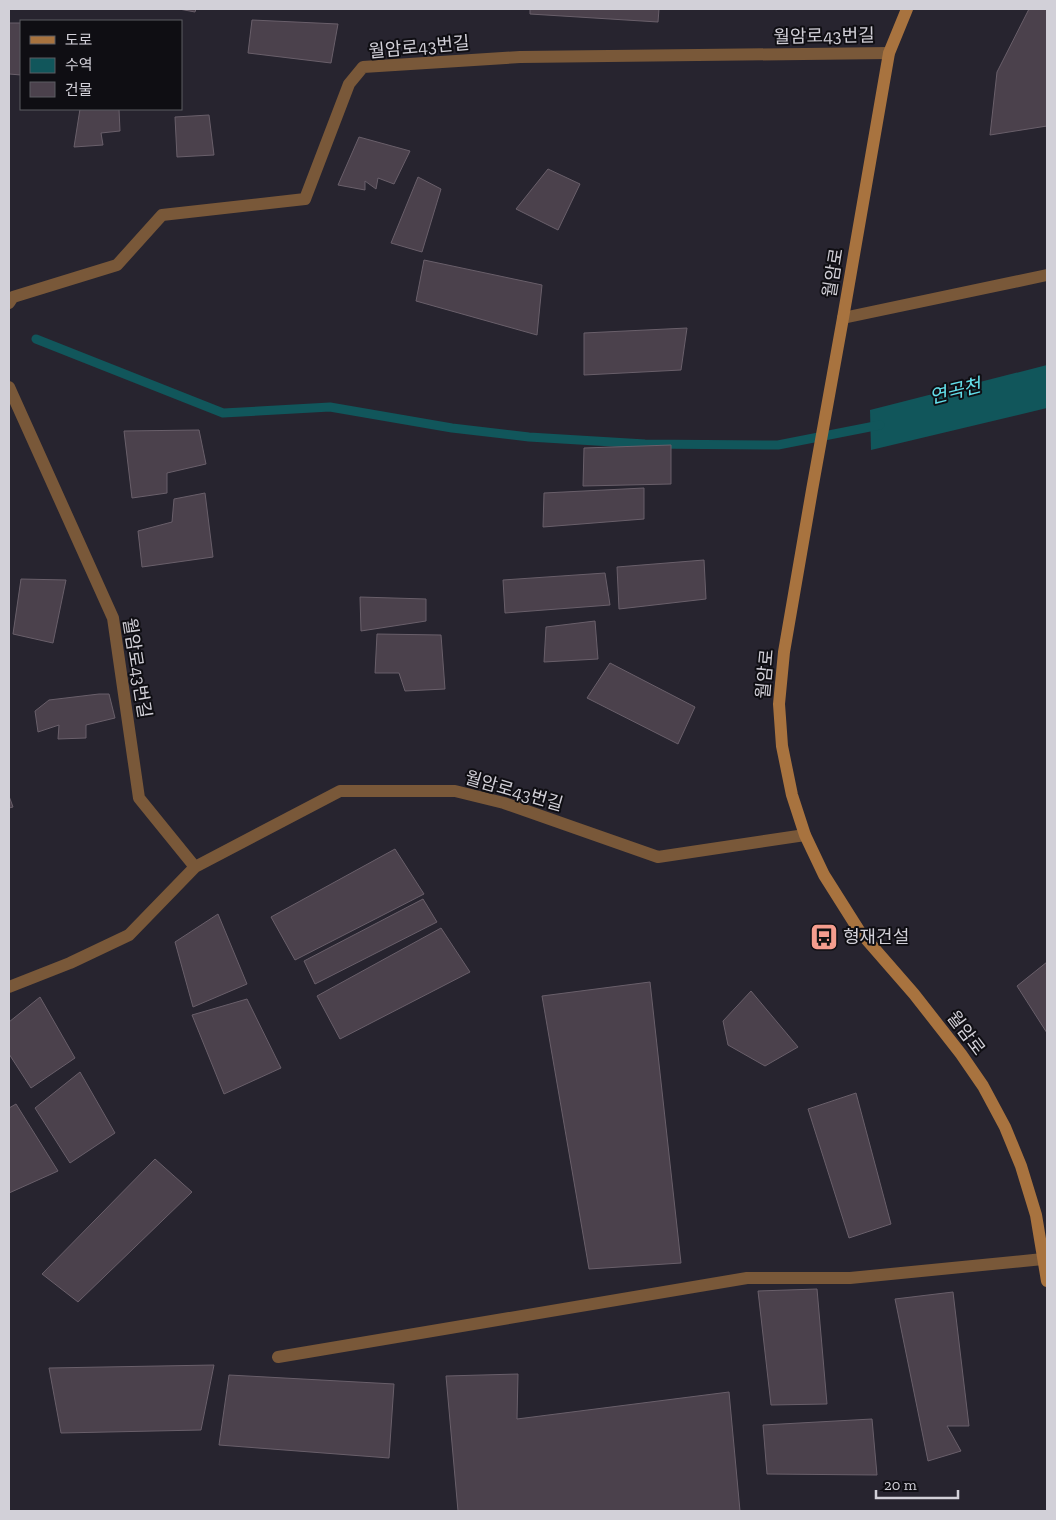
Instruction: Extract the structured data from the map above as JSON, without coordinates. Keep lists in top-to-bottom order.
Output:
{
  "streets": {
    "street": ["월암로43번길", "월암로"]
  },
  "crossings": [
    ["월암로43번길", "월암로"]
  ],
  "water": ["연곡천"],
  "places": {
    "bus stop": ["형재건설"]
  },
  "legend": ["도로", "수역", "건물"],
  "scale_bar": "20 m"
}
